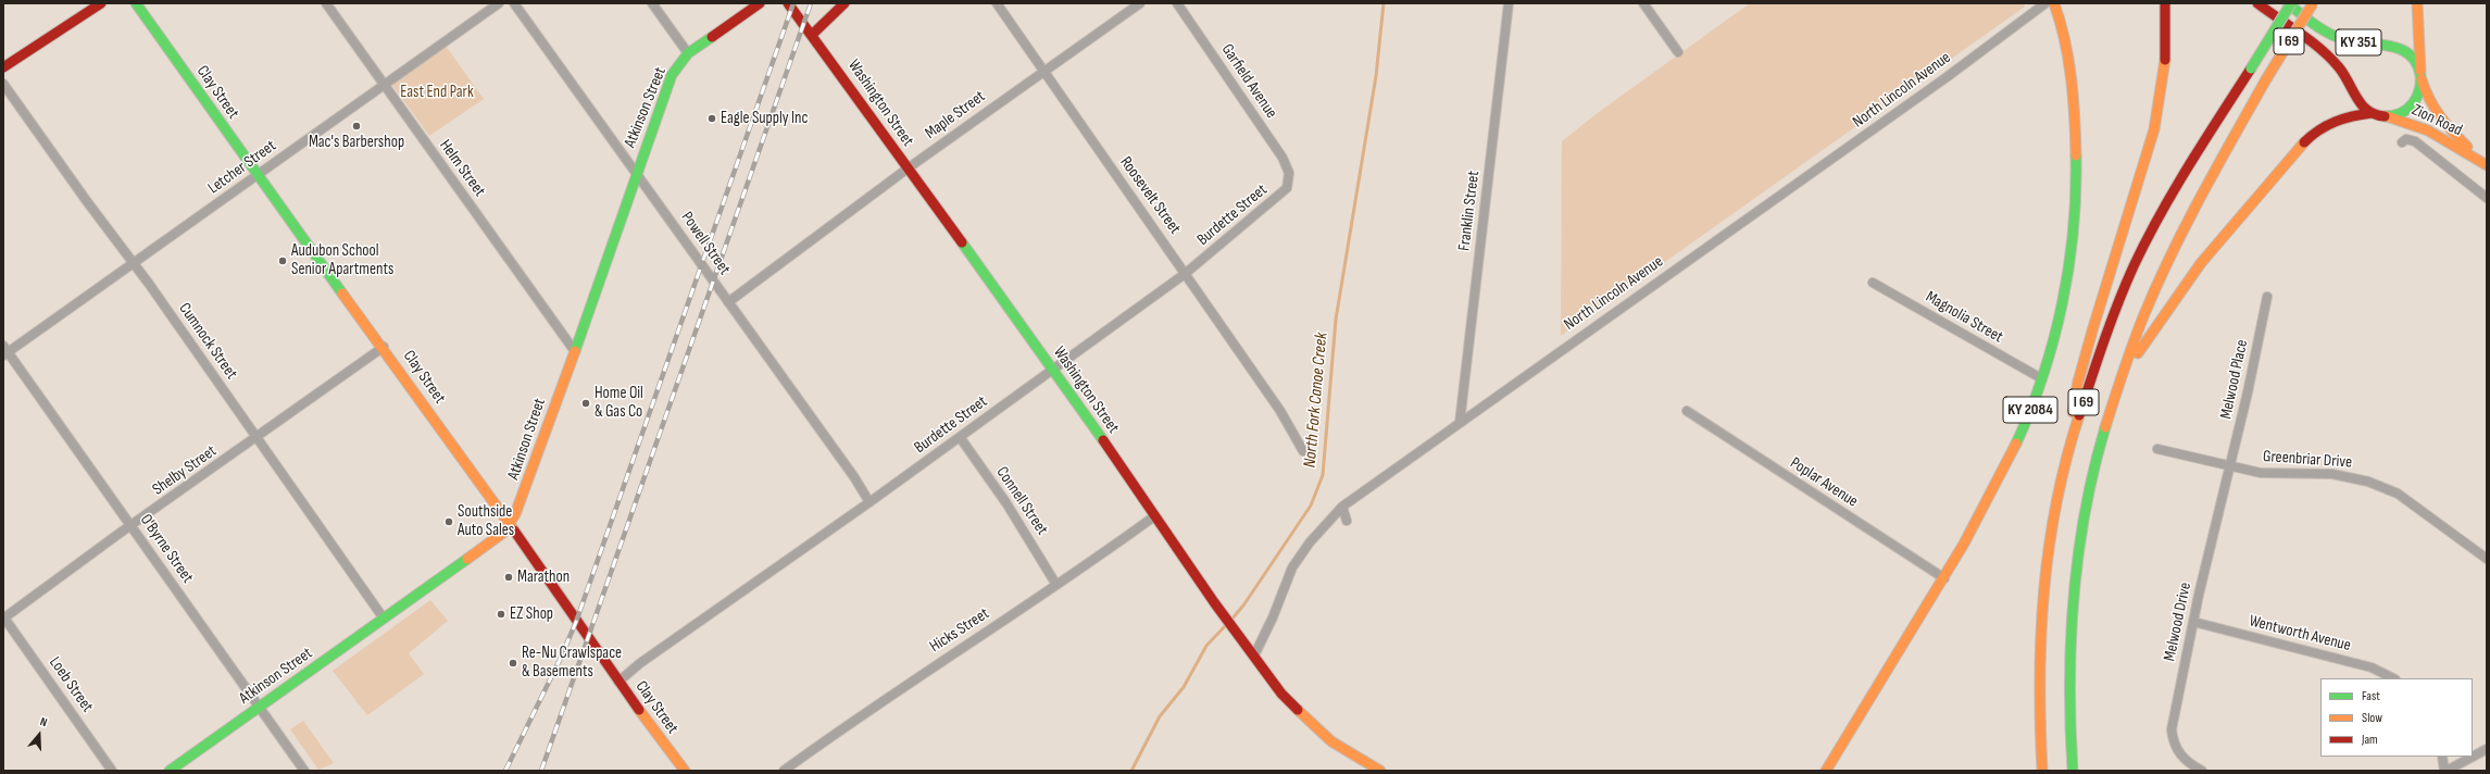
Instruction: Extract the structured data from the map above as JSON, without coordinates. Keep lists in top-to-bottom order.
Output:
{
  "streets": {
    "main road": [
      "I 69",
      "KY 351",
      "Clay Street",
      "Washington Street",
      "Atkinson Street",
      "Zion Road",
      "KY 2084"
    ],
    "street": [
      "Garfield Avenue",
      "North Lincoln Avenue",
      "Maple Street",
      "Letcher Street",
      "Helm Street",
      "Roosevelt Street",
      "Franklin Street",
      "Burdette Street",
      "Powell Street",
      "Magnolia Street",
      "Cumnock Street",
      "Melwood Place",
      "Greenbriar Drive",
      "Shelby Street",
      "Poplar Avenue",
      "Connell Street",
      "O'Byrne Street",
      "Melwood Drive",
      "Hicks Street",
      "Wentworth Avenue",
      "Loeb Street"
    ]
  },
  "crossings": [
    ["KY 351", "Zion Road"],
    ["Garfield Avenue", "Burdette Street"],
    ["North Lincoln Avenue", "Washington Street"],
    ["North Lincoln Avenue", "Franklin Street"],
    ["Clay Street", "Atkinson Street"],
    ["Clay Street", "Letcher Street"],
    ["Clay Street", "Burdette Street"],
    ["Clay Street", "Shelby Street"],
    ["Washington Street", "Maple Street"],
    ["Washington Street", "Burdette Street"],
    ["Washington Street", "Hicks Street"],
    ["Atkinson Street", "Helm Street"],
    ["Atkinson Street", "Powell Street"],
    ["Atkinson Street", "Cumnock Street"],
    ["Atkinson Street", "O'Byrne Street"],
    ["Maple Street", "Roosevelt Street"],
    ["Maple Street", "Powell Street"],
    ["Letcher Street", "Helm Street"],
    ["Letcher Street", "Cumnock Street"],
    ["Letcher Street", "O'Byrne Street"],
    ["Roosevelt Street", "Burdette Street"],
    ["Burdette Street", "Powell Street"],
    ["Burdette Street", "Connell Street"],
    ["Magnolia Street", "KY 2084"],
    ["Cumnock Street", "Shelby Street"],
    ["Melwood Place", "Greenbriar Drive"],
    ["Melwood Place", "Melwood Drive"],
    ["KY 2084", "Poplar Avenue"],
    ["Greenbriar Drive", "Melwood Drive"],
    ["Shelby Street", "O'Byrne Street"],
    ["Shelby Street", "Loeb Street"],
    ["Connell Street", "Hicks Street"],
    ["Melwood Drive", "Wentworth Avenue"]
  ],
  "water": ["North Fork Canoe Creek"],
  "parks": ["East End Park"],
  "places": [
    "Eagle Supply Inc",
    "Mac's Barbershop",
    "Audubon School Senior Apartments",
    "Home Oil & Gas Co",
    "Southside Auto Sales",
    "Marathon",
    "EZ Shop",
    "Re-Nu Crawlspace & Basements"
  ],
  "legend": ["Fast", "Slow", "Jam"],
  "north": "top"
}
